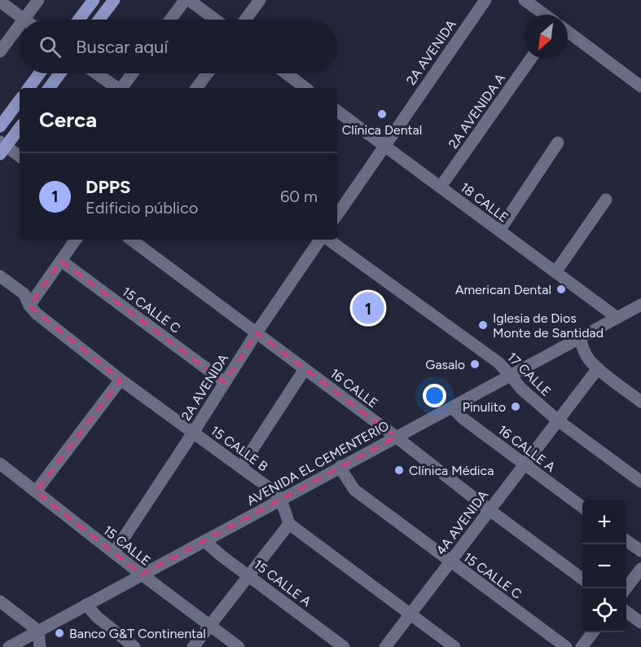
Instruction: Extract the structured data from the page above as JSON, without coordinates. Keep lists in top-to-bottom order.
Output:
{
  "streets": {
    "street": [
      "2A AVENIDA",
      "2A AVENIDA A",
      "18 CALLE",
      "15 CALLE C",
      "17 CALLE",
      "16 CALLE",
      "15 CALLE B",
      "16 CALLE A",
      "AVENIDA EL CEMENTERIO",
      "4A AVENIDA",
      "15 CALLE",
      "15 CALLE A"
    ]
  },
  "crossings": [
    ["2A AVENIDA", "18 CALLE"],
    ["2A AVENIDA", "15 CALLE C"],
    ["2A AVENIDA", "16 CALLE"],
    ["2A AVENIDA", "15 CALLE B"],
    ["2A AVENIDA", "15 CALLE"],
    ["2A AVENIDA A", "18 CALLE"],
    ["18 CALLE", "AVENIDA EL CEMENTERIO"],
    ["15 CALLE C", "AVENIDA EL CEMENTERIO"],
    ["15 CALLE C", "4A AVENIDA"],
    ["17 CALLE", "AVENIDA EL CEMENTERIO"],
    ["17 CALLE", "4A AVENIDA"],
    ["16 CALLE", "AVENIDA EL CEMENTERIO"],
    ["16 CALLE", "4A AVENIDA"],
    ["15 CALLE B", "AVENIDA EL CEMENTERIO"],
    ["16 CALLE A", "AVENIDA EL CEMENTERIO"],
    ["16 CALLE A", "4A AVENIDA"],
    ["AVENIDA EL CEMENTERIO", "15 CALLE"],
    ["AVENIDA EL CEMENTERIO", "15 CALLE A"]
  ],
  "places": [
    "Clínica Dental",
    "American Dental",
    "Iglesia de Dios Monte de Santidad",
    "Gasalo",
    "Pinulito",
    "Clínica Médica",
    "Banco G&T Continental"
  ],
  "north": "bottom left",
  "page": {
    "search": "Buscar aquí",
    "heading": "Cerca",
    "list": [
      {
        "mark": "1",
        "name": "DPPS",
        "note": "Edificio público",
        "value": "60 m"
      }
    ],
    "pins": "1",
    "map_buttons": ["+", "−"]
  }
}
